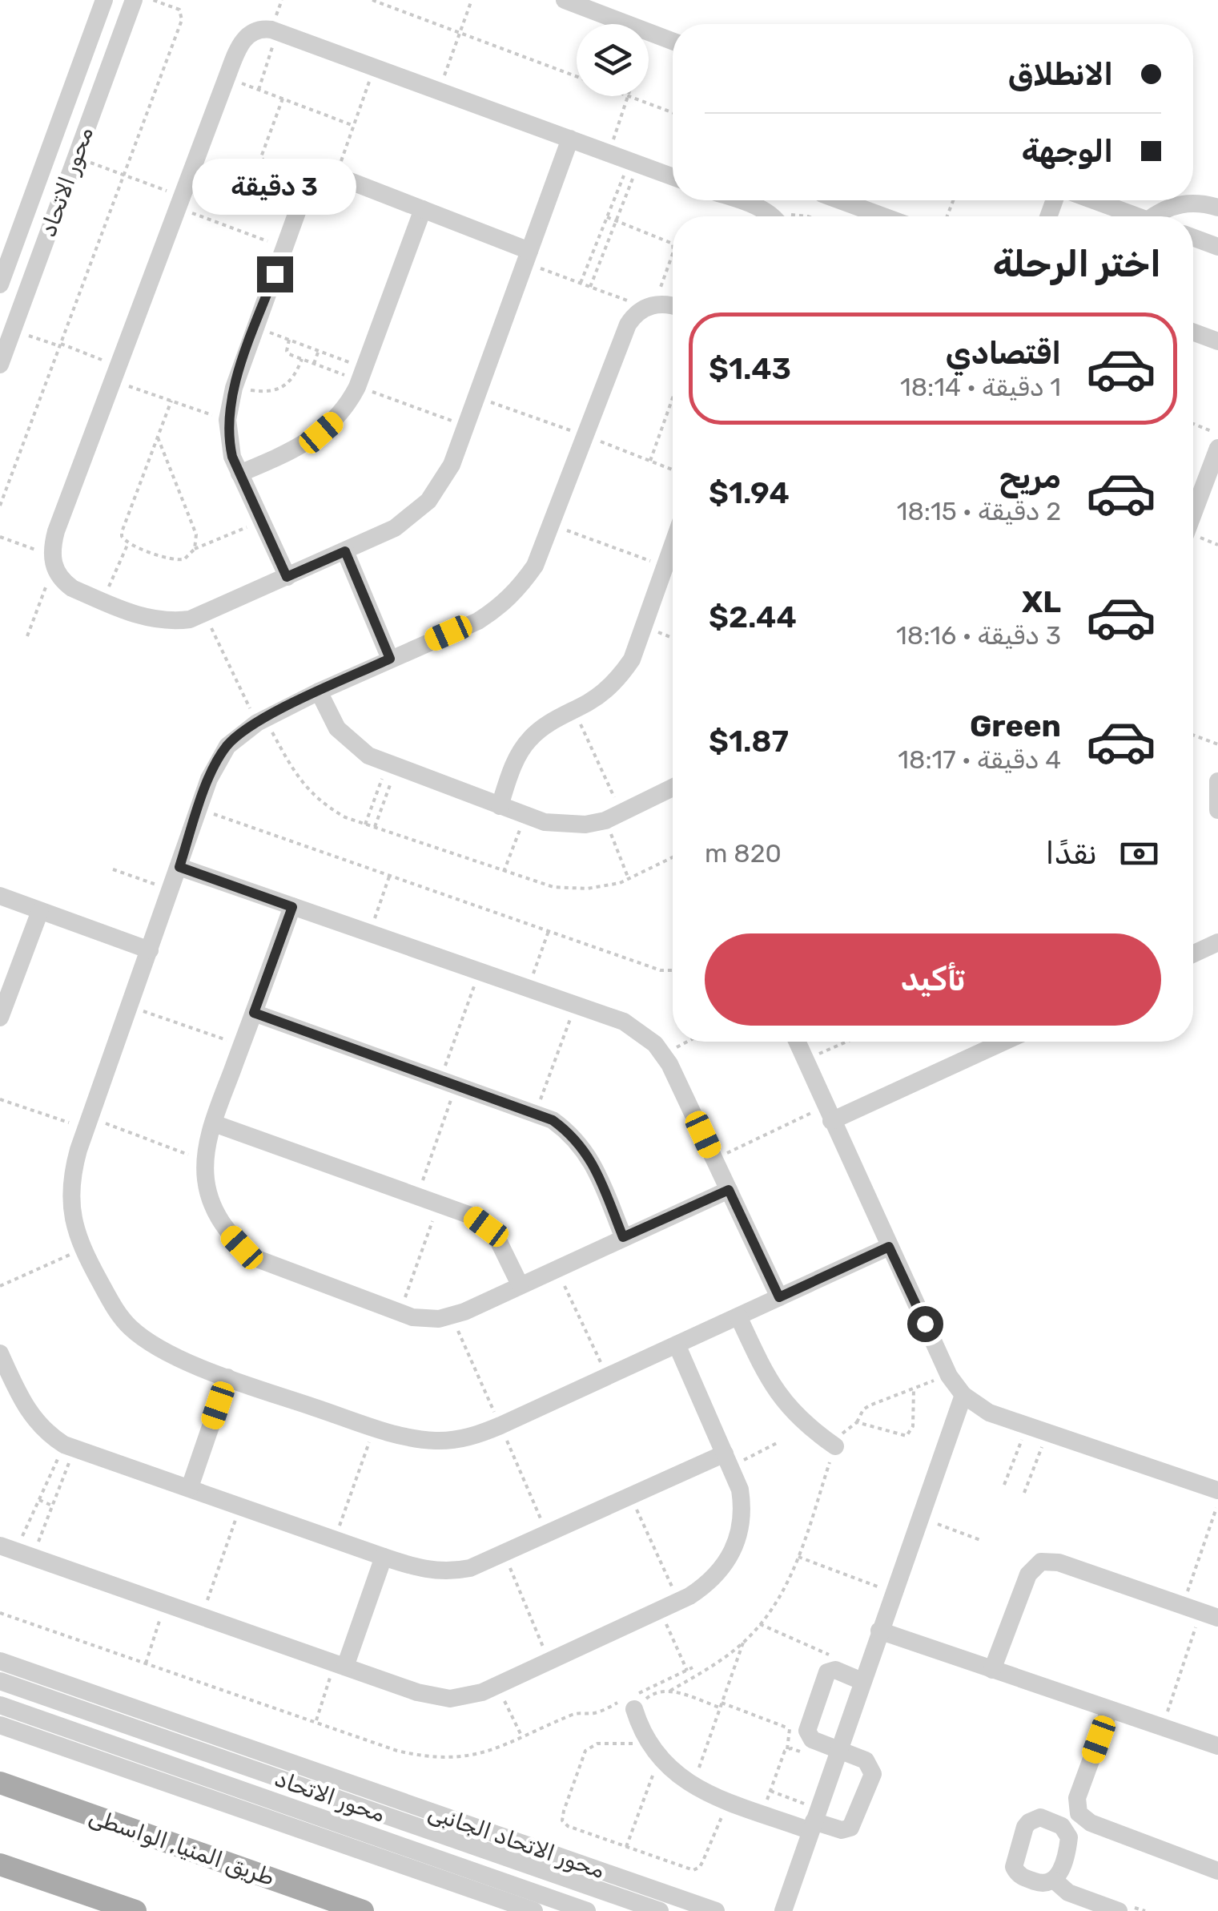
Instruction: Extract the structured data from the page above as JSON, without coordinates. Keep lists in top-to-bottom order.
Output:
{
  "streets": {
    "main road": ["طريق المنيا, الواسطى"],
    "street": ["محور الاتحاد", "محور الاتحاد الجانبى"]
  },
  "page": {
    "banner": ["الانطلاق", "الوجهة"],
    "bubble": "3 دقيقة",
    "heading": "اختر الرحلة",
    "list": [
      {
        "name": "اقتصادي",
        "note": "1 دقيقة · 18:14",
        "value": "$1.43"
      },
      {
        "name": "مريح",
        "note": "2 دقيقة · 18:15",
        "value": "$1.94"
      },
      {
        "name": "XL",
        "note": "3 دقيقة · 18:16",
        "value": "$2.44"
      },
      {
        "name": "Green",
        "note": "4 دقيقة · 18:17",
        "value": "$1.87"
      }
    ],
    "pay": ["نقدًا", "820 m"],
    "buttons": "تأكيد"
  }
}
